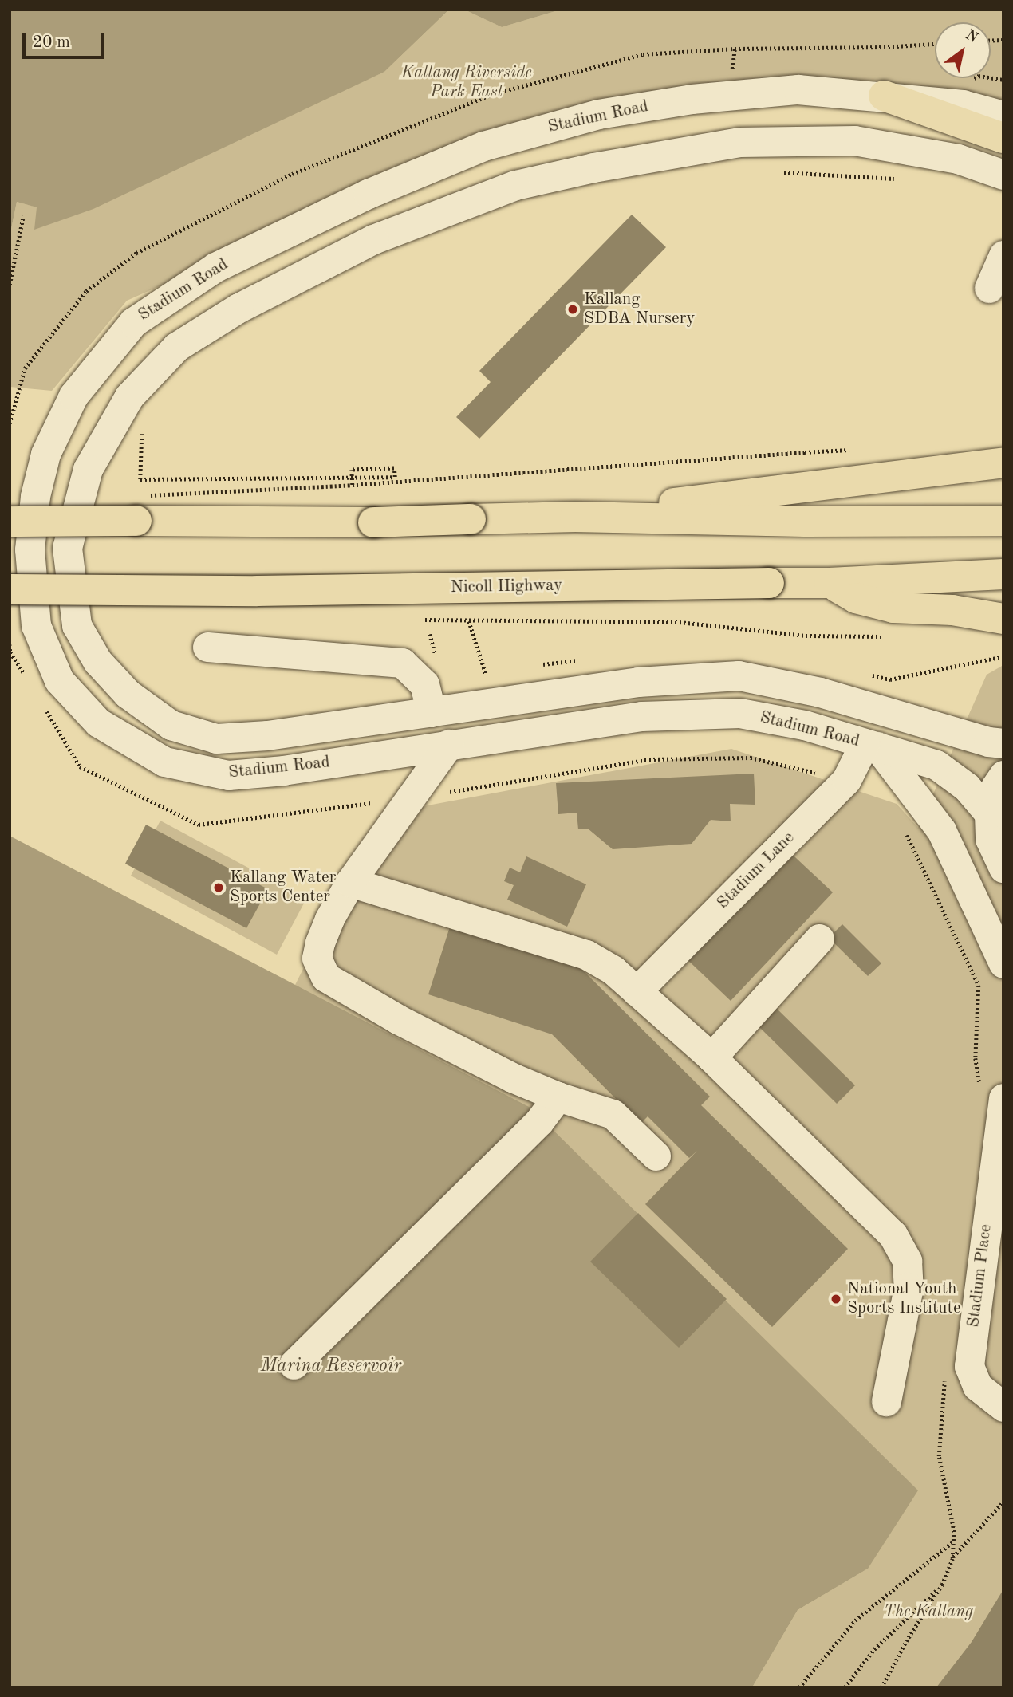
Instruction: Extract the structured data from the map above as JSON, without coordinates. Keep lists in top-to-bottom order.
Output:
{
  "streets": {
    "highway": ["Nicoll Highway"],
    "street": ["Stadium Road", "Stadium Lane", "Stadium Place"]
  },
  "crossings": [
    ["Stadium Road", "Stadium Lane"]
  ],
  "water": ["Marina Reservoir"],
  "parks": ["Kallang Riverside Park East", "The Kallang"],
  "places": ["Kallang SDBA Nursery", "Kallang Water Sports Center", "National Youth Sports Institute"],
  "scale_bar": "20 m",
  "north": "top right"
}
